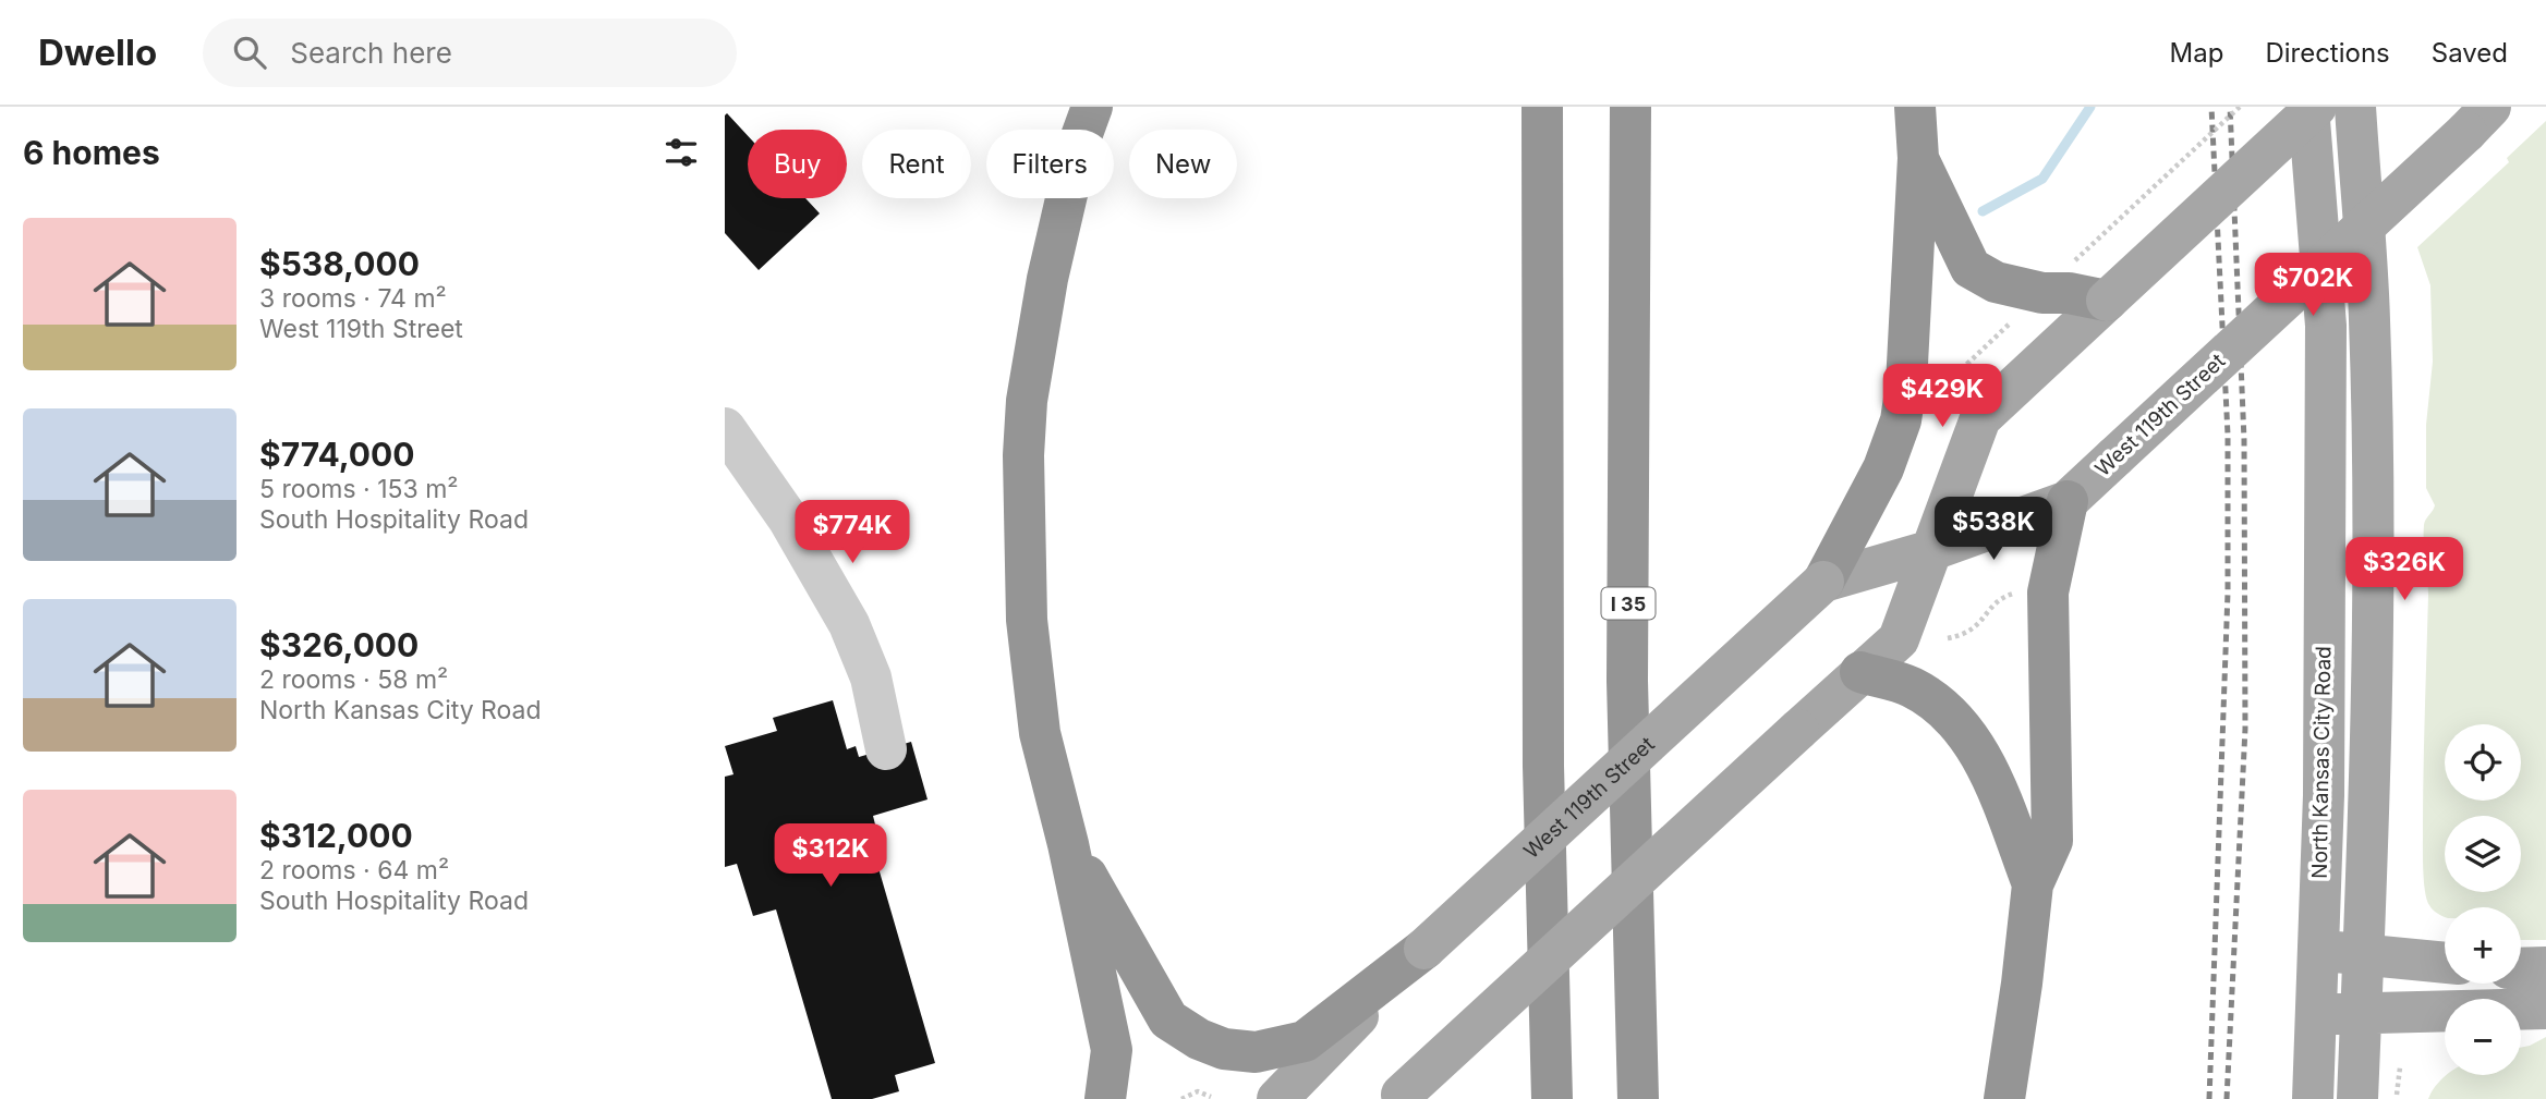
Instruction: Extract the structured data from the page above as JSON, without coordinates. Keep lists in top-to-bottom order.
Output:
{
  "streets": {
    "highway": ["I 35"],
    "main road": ["West 119th Street", "North Kansas City Road"]
  },
  "page": {
    "header": "Dwello",
    "search": "Search here",
    "nav": ["Map", "Directions", "Saved"],
    "heading": "6 homes",
    "chip": [
      "Buy",
      "Rent",
      "Filters",
      "New"
    ],
    "list": [
      {
        "name": "$538,000",
        "note": "3 rooms · 74 m² · West 119th Street"
      },
      {
        "name": "$774,000",
        "note": "5 rooms · 153 m² · South Hospitality Road"
      },
      {
        "name": "$326,000",
        "note": "2 rooms · 58 m² · North Kansas City Road"
      },
      {
        "name": "$312,000",
        "note": "2 rooms · 64 m² · South Hospitality Road"
      }
    ],
    "price": [
      "$702K",
      "$429K",
      "$538K",
      "$774K",
      "$326K",
      "$312K"
    ],
    "map_buttons": ["+", "−"]
  }
}
